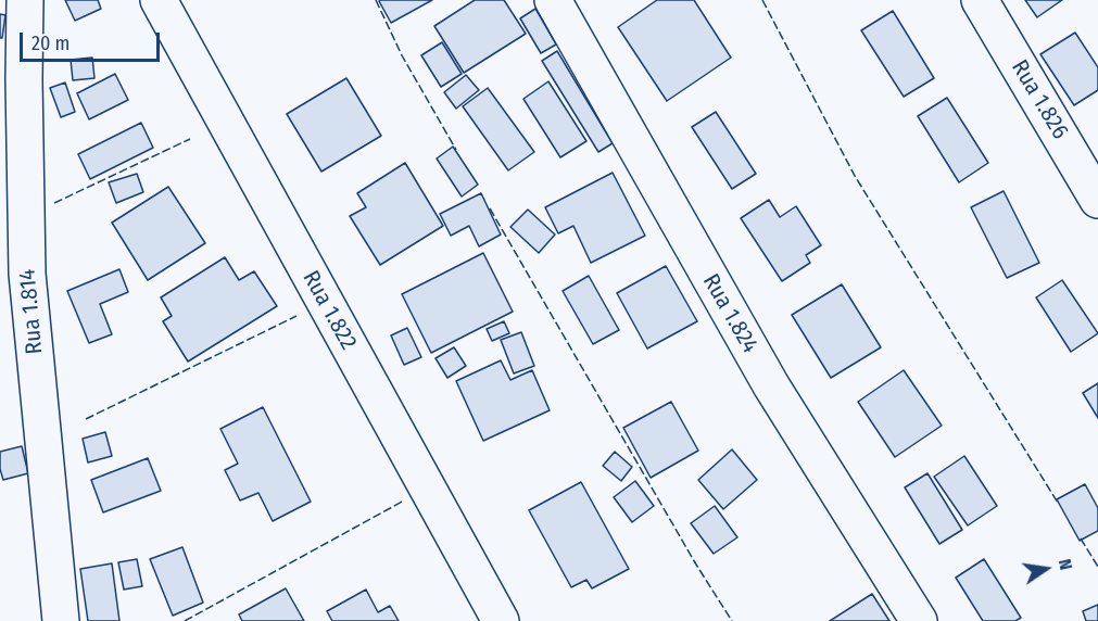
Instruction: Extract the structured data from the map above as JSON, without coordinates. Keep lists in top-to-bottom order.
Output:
{
  "streets": {
    "street": [
      "Rua 1.826",
      "Rua 1.822",
      "Rua 1.814",
      "Rua 1.824"
    ]
  },
  "scale_bar": "20 m",
  "north": "right"
}
